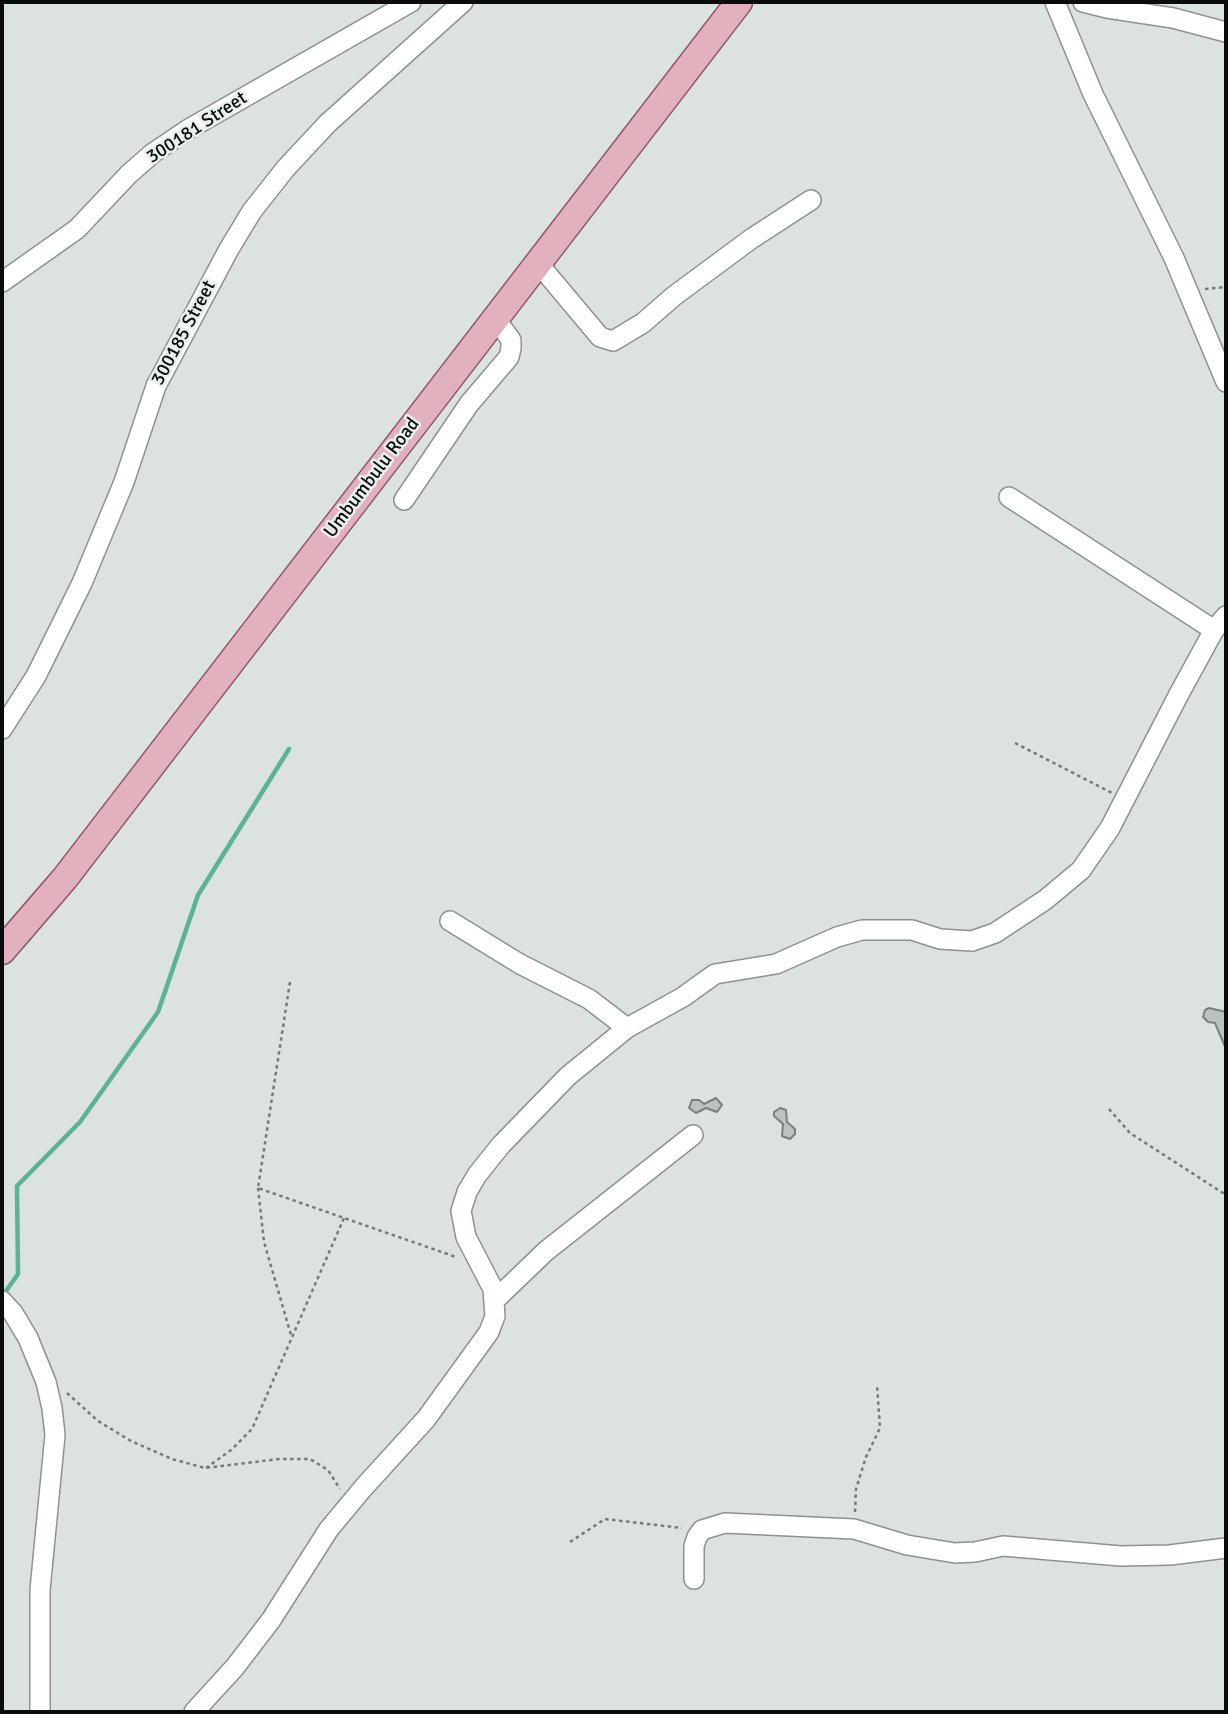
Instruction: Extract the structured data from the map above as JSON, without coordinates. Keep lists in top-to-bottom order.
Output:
{
  "streets": {
    "main road": ["Umbumbulu Road"],
    "street": ["300181 Street", "300185 Street"]
  }
}
